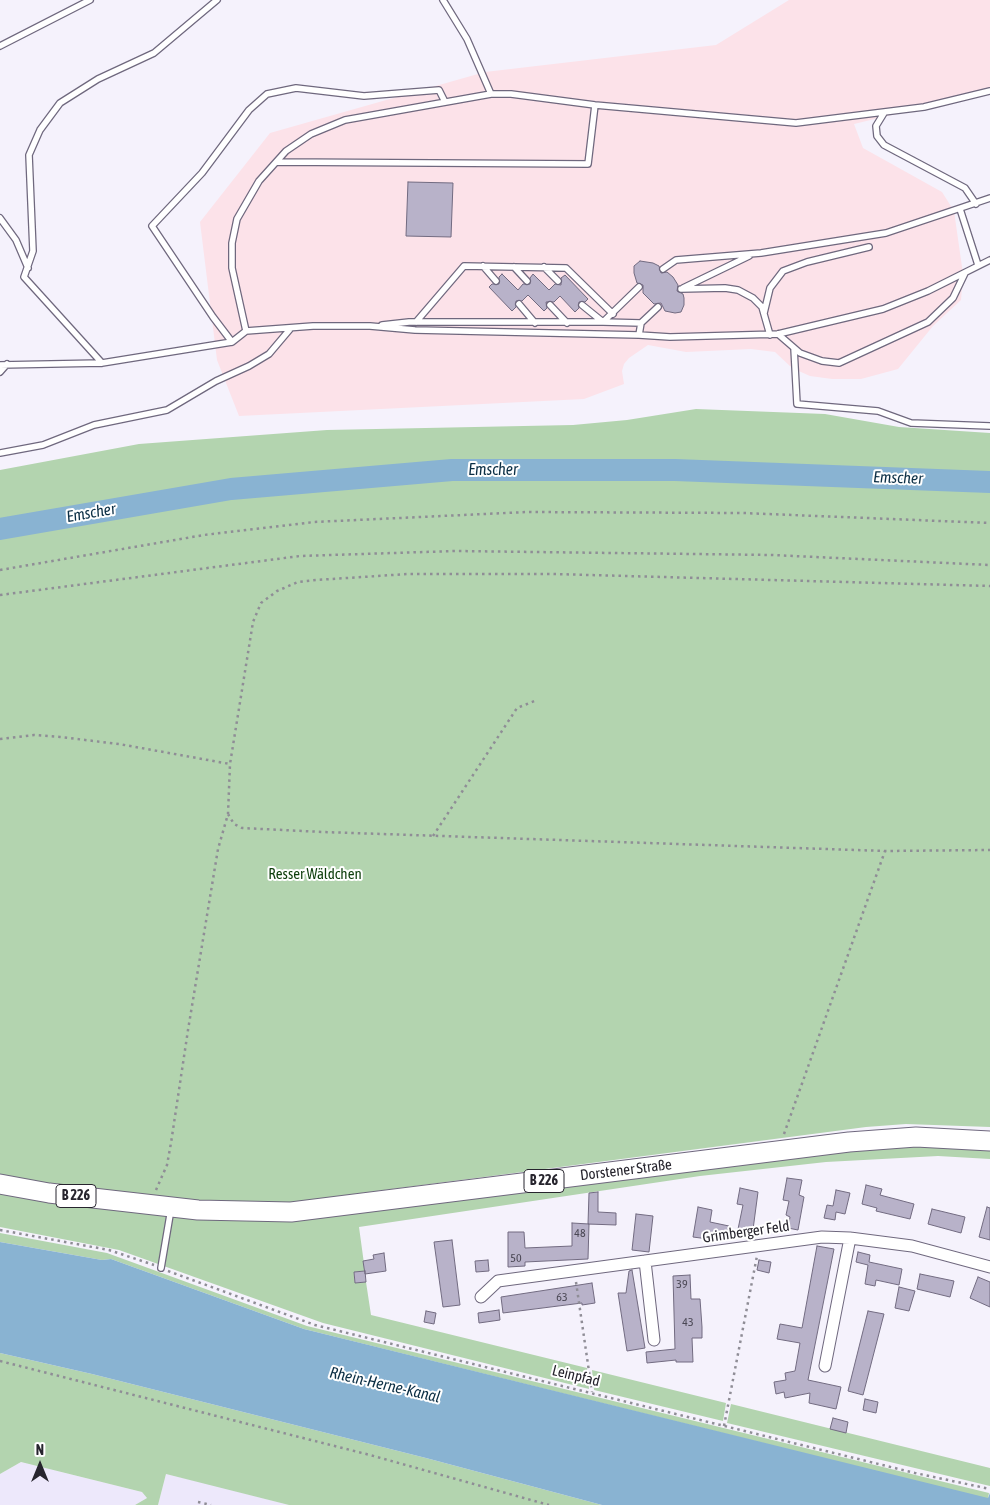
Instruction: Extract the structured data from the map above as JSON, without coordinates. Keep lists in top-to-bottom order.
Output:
{
  "streets": {
    "main road": ["Dorstener Straße", "B 226"],
    "street": ["Grimberger Feld"],
    "path": ["Leinpfad"]
  },
  "crossings": [
    ["Dorstener Straße", "B 226"]
  ],
  "water": ["Emscher", "Rhein-Herne-Kanal"],
  "parks": ["Resser Wäldchen"],
  "house_numbers": [
    "48",
    "50",
    "39",
    "63",
    "43"
  ],
  "north": "top"
}
